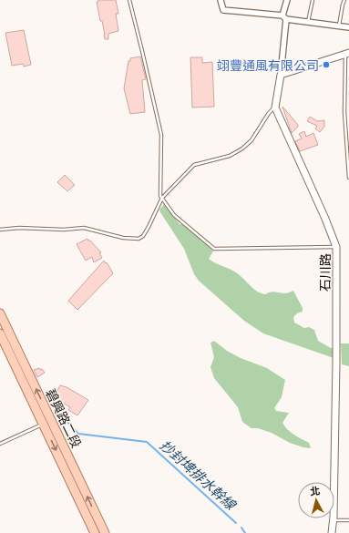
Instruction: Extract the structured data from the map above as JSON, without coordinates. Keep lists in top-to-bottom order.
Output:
{
  "streets": {
    "main road": ["碧興路二段"],
    "street": ["石川路"]
  },
  "water": ["抄封埤排水幹線"],
  "places": ["翊豐通風有限公司"],
  "north": "top"
}
